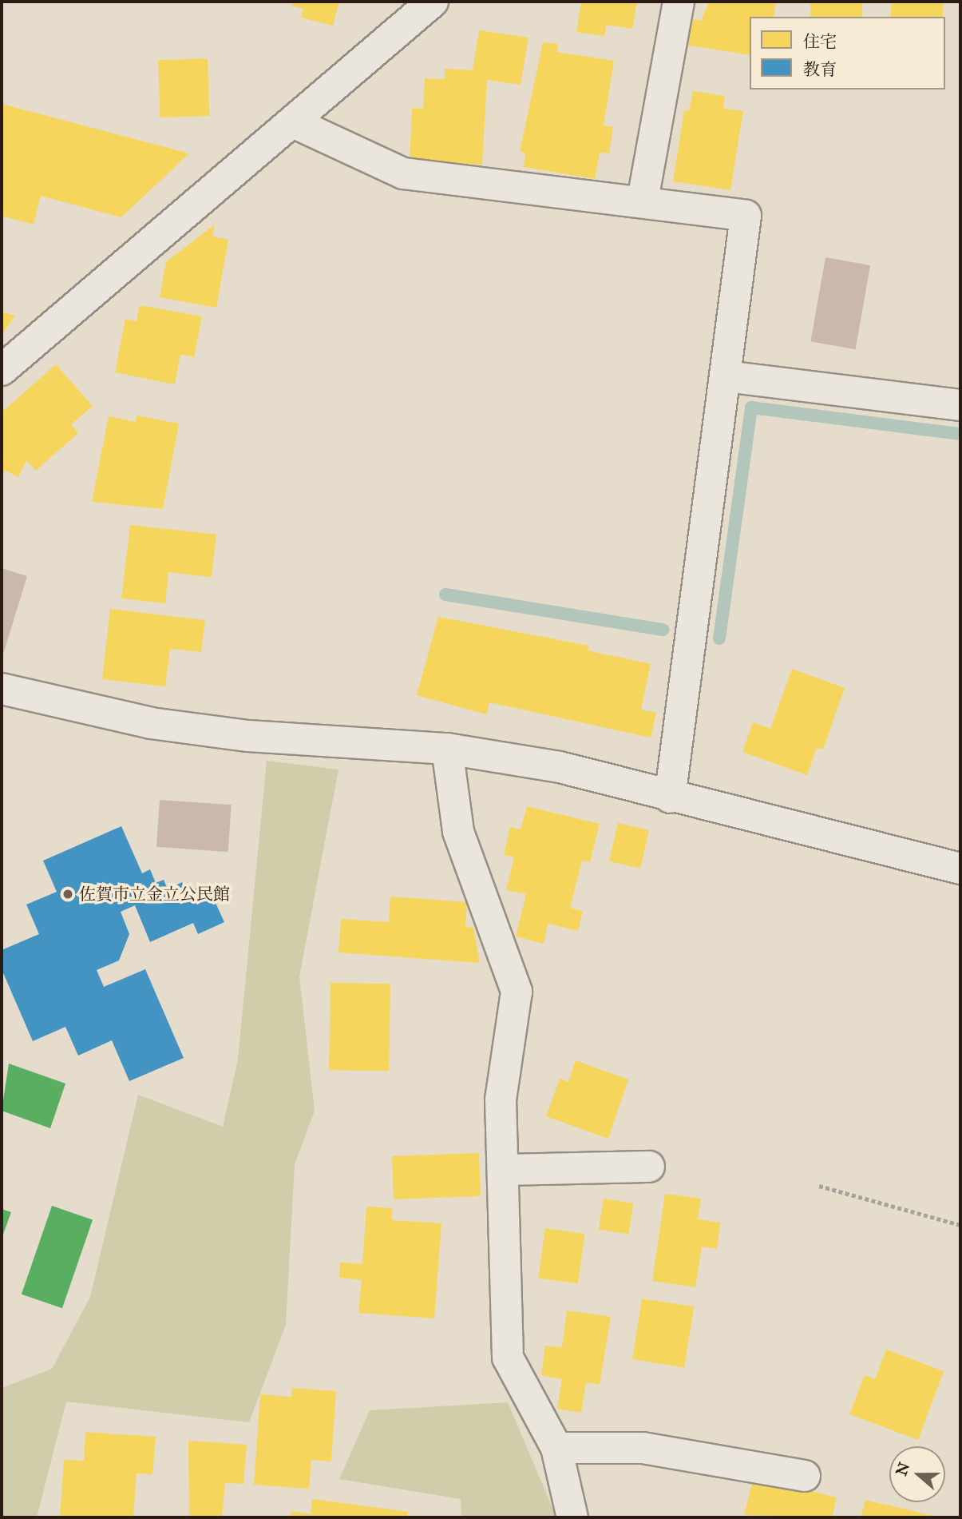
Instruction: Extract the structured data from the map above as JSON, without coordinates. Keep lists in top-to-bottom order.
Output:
{
  "places": ["佐賀市立金立公民館"],
  "legend": ["住宅", "教育"],
  "north": "left"
}
